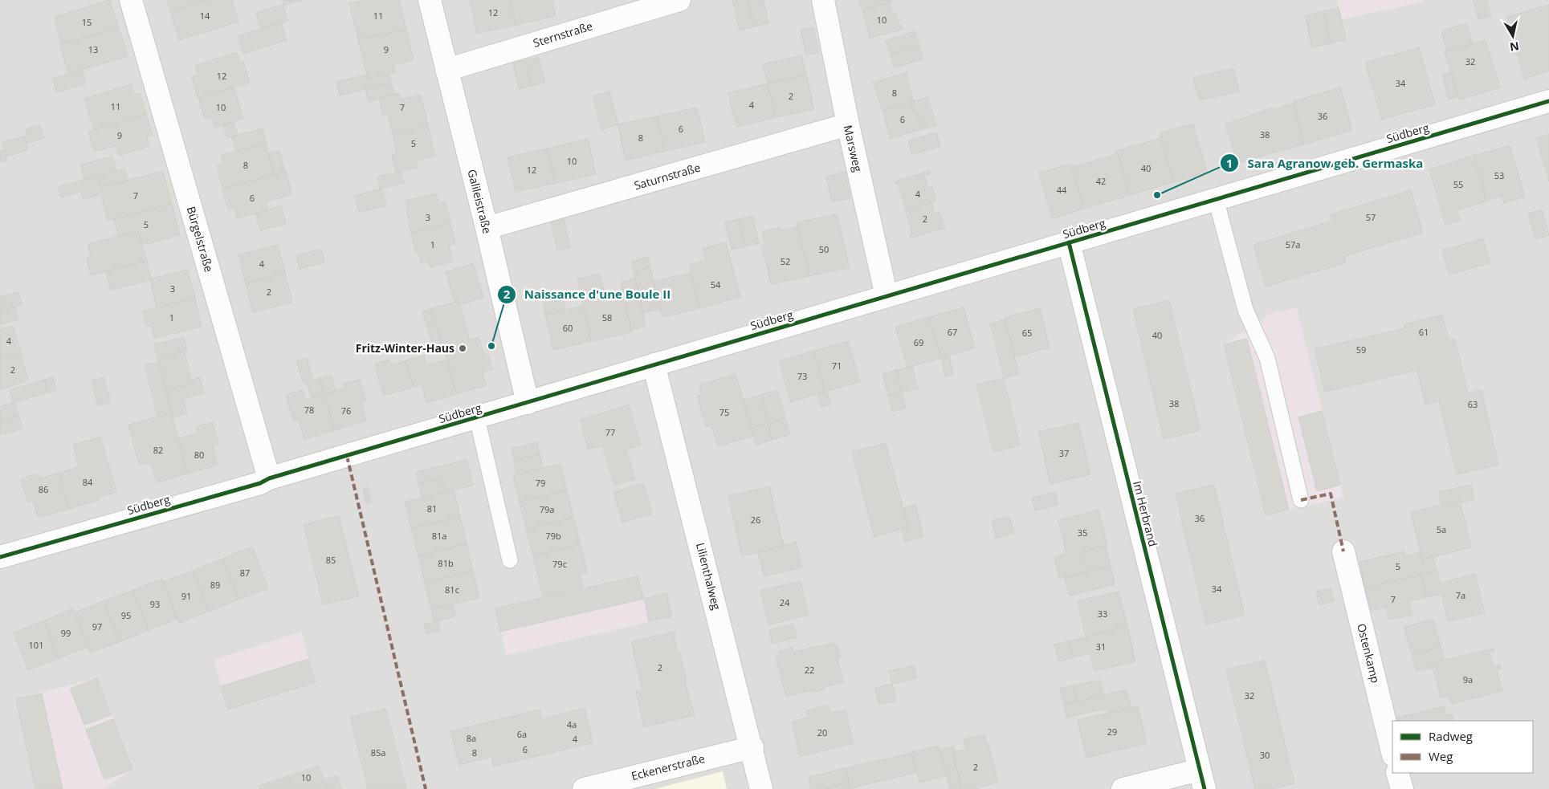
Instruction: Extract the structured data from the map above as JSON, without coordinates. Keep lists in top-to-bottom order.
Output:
{
  "streets": {
    "street": [
      "Sternstraße",
      "Südberg",
      "Marsweg",
      "Saturnstraße",
      "Galileistraße",
      "Bürgelstraße",
      "Im Herbrand",
      "Lilienthalweg",
      "Ostenkamp",
      "Eckenerstraße"
    ]
  },
  "crossings": [
    ["Sternstraße", "Galileistraße"],
    ["Südberg", "Marsweg"],
    ["Südberg", "Galileistraße"],
    ["Südberg", "Bürgelstraße"],
    ["Südberg", "Im Herbrand"],
    ["Südberg", "Lilienthalweg"],
    ["Marsweg", "Saturnstraße"],
    ["Saturnstraße", "Galileistraße"],
    ["Lilienthalweg", "Eckenerstraße"]
  ],
  "places": ["Sara Agranow geb. Germaska", "Naissance d'une Boule II", "Fritz-Winter-Haus"],
  "house_numbers": [
    "12",
    "14",
    "11",
    "10",
    "15",
    "13",
    "9",
    "32",
    "12",
    "34",
    "8",
    "2",
    "4",
    "11",
    "10",
    "7",
    "36",
    "6",
    "6",
    "38",
    "9",
    "8",
    "5",
    "10",
    "8",
    "40",
    "12",
    "53",
    "42",
    "55",
    "44",
    "4",
    "7",
    "6",
    "3",
    "57",
    "2",
    "5",
    "1",
    "57a",
    "50",
    "52",
    "4",
    "54",
    "3",
    "2",
    "1",
    "58",
    "60",
    "67",
    "61",
    "65",
    "40",
    "4",
    "69",
    "59",
    "71",
    "2",
    "73",
    "38",
    "63",
    "78",
    "76",
    "75",
    "77",
    "82",
    "37",
    "80",
    "84",
    "79",
    "86",
    "81",
    "79a",
    "36",
    "26",
    "5a",
    "35",
    "81a",
    "79b",
    "85",
    "81b",
    "79c",
    "5",
    "87",
    "89",
    "34",
    "81c",
    "7a",
    "91",
    "7",
    "24",
    "93",
    "33",
    "95",
    "97",
    "99",
    "101",
    "31",
    "2",
    "22",
    "9a",
    "32",
    "4a",
    "29",
    "20",
    "6a",
    "8a",
    "4",
    "6",
    "85a",
    "8",
    "30",
    "2",
    "10"
  ],
  "legend": ["Radweg", "Weg"],
  "north": "bottom"
}
